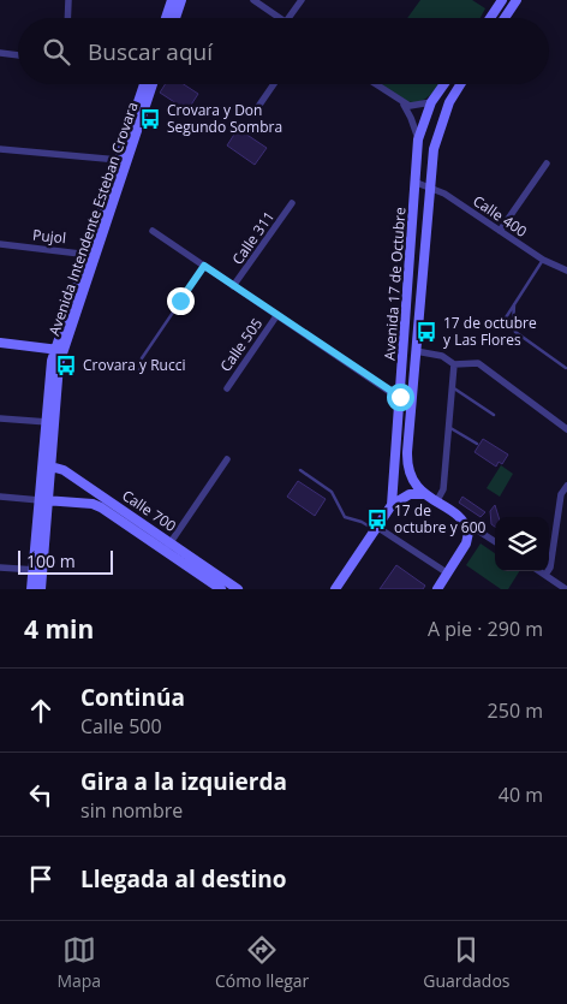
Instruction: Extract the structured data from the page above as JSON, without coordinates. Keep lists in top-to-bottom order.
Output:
{
  "streets": {
    "main road": ["Avenida Intendente Esteban Crovara", "Avenida 17 de Octubre", "Calle 700"],
    "street": [
      "Calle 400",
      "Pujol",
      "Calle 311",
      "Calle 505"
    ]
  },
  "crossings": [
    ["Calle 400", "Avenida 17 de Octubre"],
    ["Avenida Intendente Esteban Crovara", "Pujol"],
    ["Avenida Intendente Esteban Crovara", "Calle 700"]
  ],
  "places": {
    "bus stop": [
      "Crovara y Don Segundo Sombra",
      "17 de octubre y Las Flores",
      "Crovara y Rucci",
      "17 de octubre y 600"
    ]
  },
  "scale_bar": "100 m",
  "page": {
    "search": "Buscar aquí",
    "scale": "100 m",
    "heading": ["4 min", "A pie · 290 m"],
    "list": [
      ["Continúa", "Calle 500", "250 m"],
      ["Gira a la izquierda", "sin nombre", "40 m"],
      "Llegada al destino"
    ],
    "nav": ["Mapa", "Cómo llegar", "Guardados"]
  }
}
